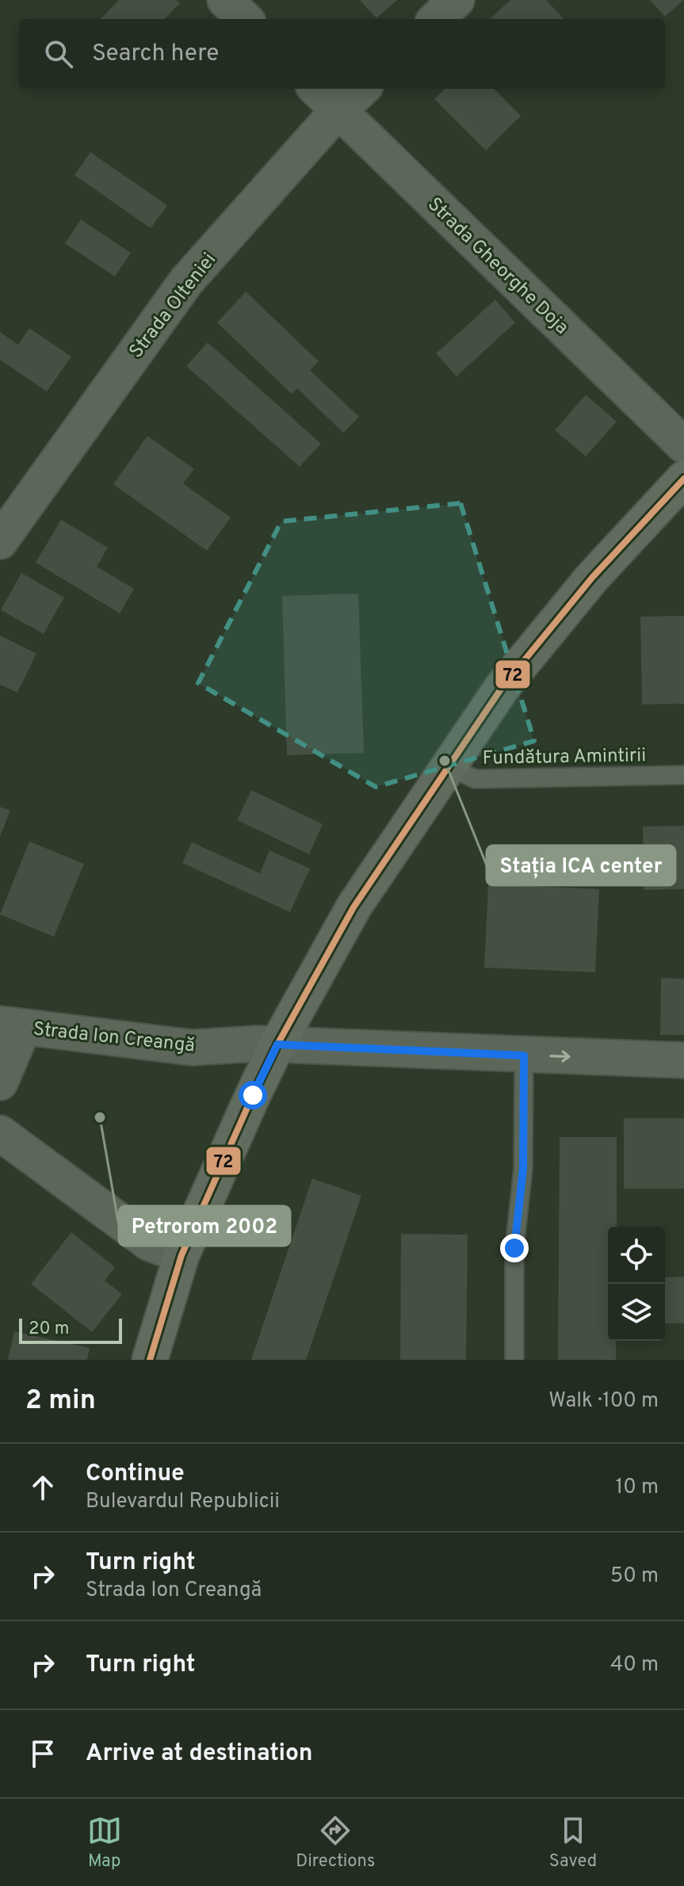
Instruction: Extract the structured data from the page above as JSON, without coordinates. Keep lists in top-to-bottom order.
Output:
{
  "streets": {
    "street": ["Strada Gheorghe Doja", "Strada Olteniei", "Strada Ion Creangă"],
    "lane": ["Fundătura Amintirii"]
  },
  "crossings": [
    ["Strada Gheorghe Doja", "Strada Olteniei"]
  ],
  "places": ["Stația ICA center", "Petrorom 2002"],
  "lines": ["transit line 72"],
  "scale_bar": "20 m",
  "page": {
    "search": "Search here",
    "scale": "20 m",
    "heading": ["2 min", "Walk · 100 m"],
    "list": [
      ["Continue", "Bulevardul Republicii", "10 m"],
      ["Turn right", "Strada Ion Creangă", "50 m"],
      ["Turn right", "40 m"],
      "Arrive at destination"
    ],
    "nav": ["Map", "Directions", "Saved"]
  }
}
